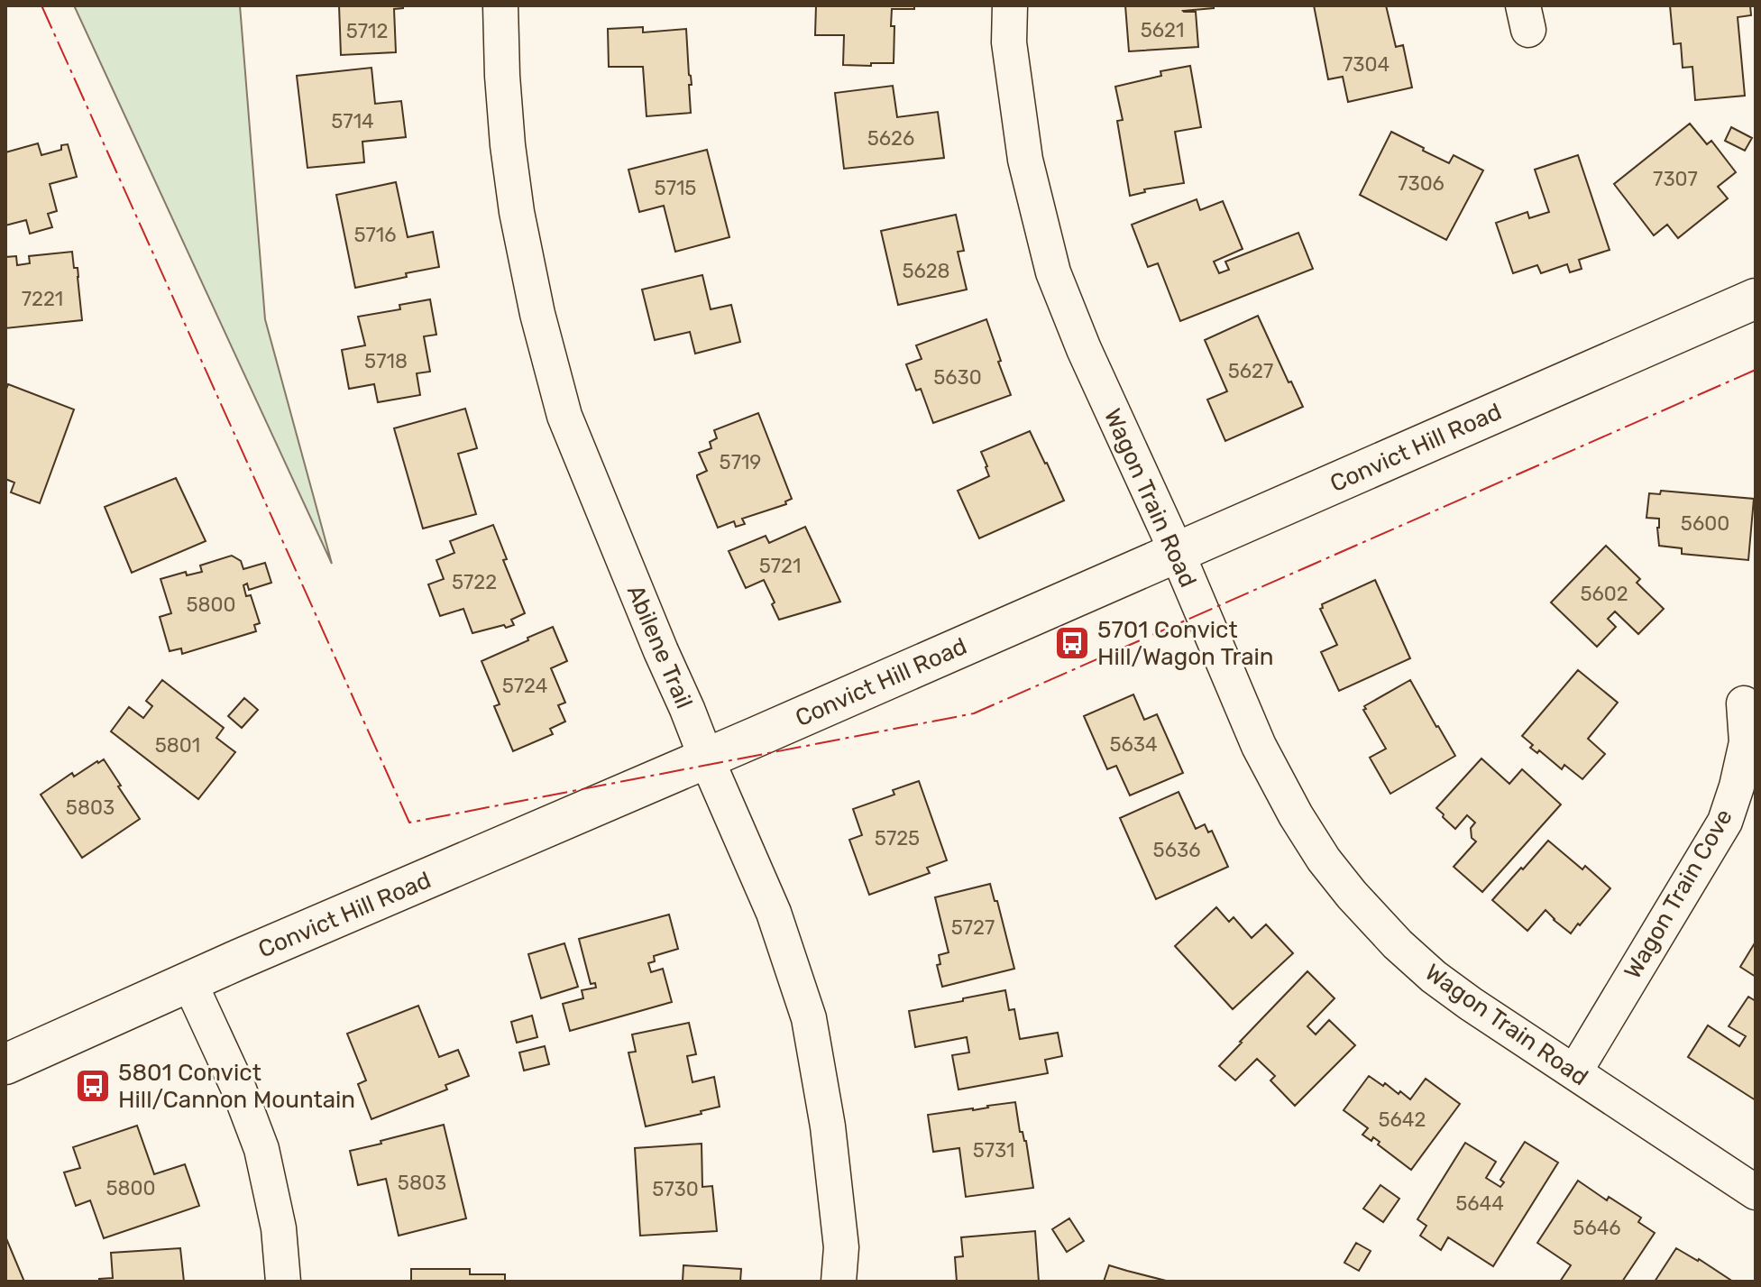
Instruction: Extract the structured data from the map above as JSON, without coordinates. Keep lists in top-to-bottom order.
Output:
{
  "streets": {
    "street": [
      "Convict Hill Road",
      "Wagon Train Road",
      "Abilene Trail",
      "Wagon Train Cove"
    ]
  },
  "crossings": [
    ["Convict Hill Road", "Wagon Train Road"],
    ["Convict Hill Road", "Abilene Trail"],
    ["Wagon Train Road", "Wagon Train Cove"]
  ],
  "places": {
    "bus stop": ["5701 Convict Hill/Wagon Train", "5801 Convict Hill/Cannon Mountain"]
  },
  "house_numbers": [
    "5621",
    "5712",
    "7304",
    "5714",
    "5626",
    "7307",
    "7306",
    "5715",
    "5716",
    "5628",
    "7221",
    "5718",
    "5627",
    "5630",
    "5719",
    "5600",
    "5721",
    "5722",
    "5602",
    "5800",
    "5724",
    "5634",
    "5801",
    "5803",
    "5725",
    "5636",
    "5727",
    "5642",
    "5731",
    "5803",
    "5800",
    "5730",
    "5644",
    "5646"
  ]
}
